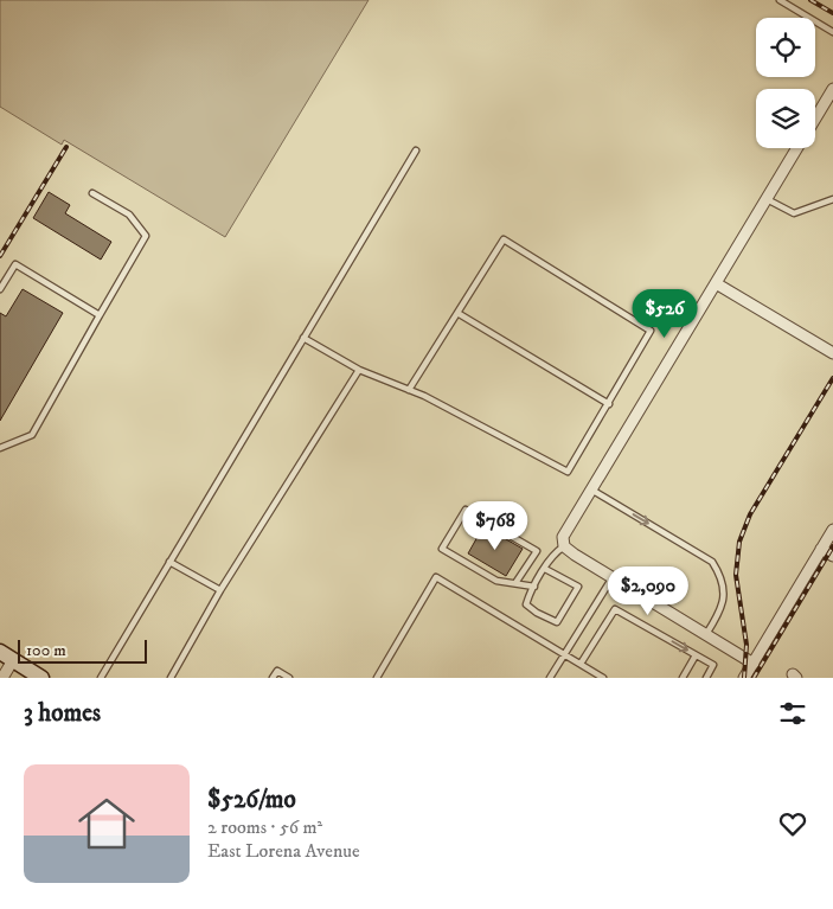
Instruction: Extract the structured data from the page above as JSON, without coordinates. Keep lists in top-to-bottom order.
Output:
{
  "scale_bar": "100 m",
  "page": {
    "price": ["$526", "$768", "$2,090"],
    "scale": "100 m",
    "heading": "3 homes",
    "list": [
      {
        "name": "$526/mo",
        "note": "2 rooms · 56 m² · East Lorena Avenue"
      }
    ]
  }
}
